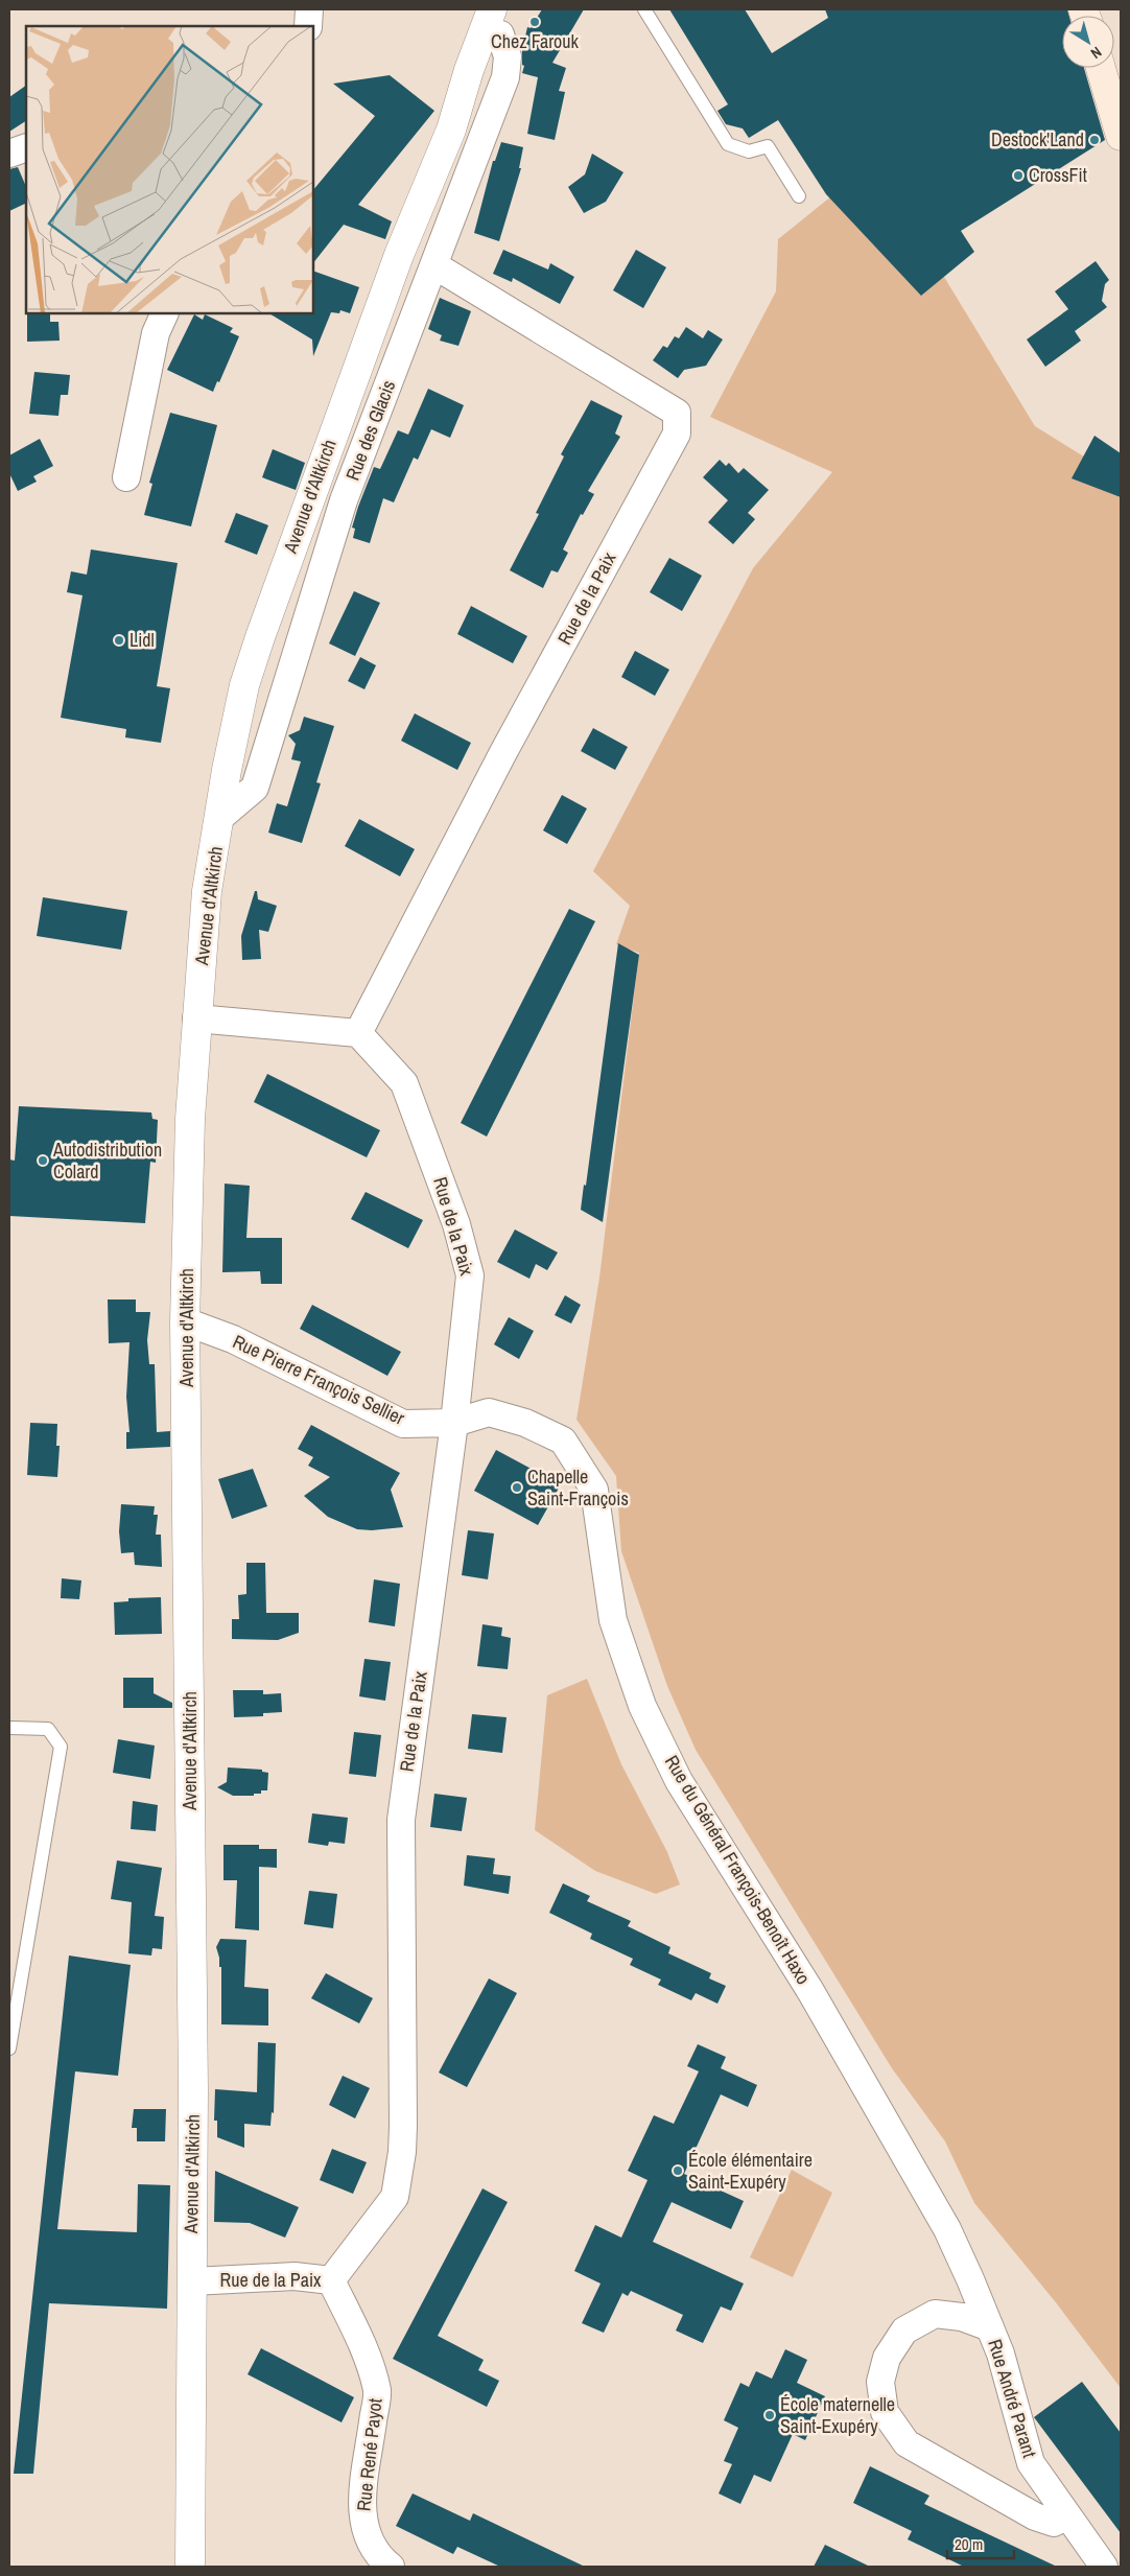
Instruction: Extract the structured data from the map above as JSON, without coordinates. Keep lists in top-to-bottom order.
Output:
{
  "streets": {
    "street": [
      "Rue des Glacis",
      "Avenue d'Altkirch",
      "Rue de la Paix",
      "Rue Pierre François Sellier",
      "Rue du Général François-Benoît Haxo",
      "Rue André Parant",
      "Rue René Payot"
    ]
  },
  "crossings": [
    ["Rue des Glacis", "Avenue d'Altkirch"],
    ["Rue des Glacis", "Rue de la Paix"],
    ["Avenue d'Altkirch", "Rue de la Paix"],
    ["Avenue d'Altkirch", "Rue Pierre François Sellier"],
    ["Rue de la Paix", "Rue Pierre François Sellier"],
    ["Rue de la Paix", "Rue du Général François-Benoît Haxo"],
    ["Rue de la Paix", "Rue René Payot"],
    ["Rue Pierre François Sellier", "Rue du Général François-Benoît Haxo"],
    ["Rue du Général François-Benoît Haxo", "Rue André Parant"]
  ],
  "places": [
    "Chez Farouk",
    "Destock'Land",
    "CrossFit",
    "Lidl",
    "Autodistribution Colard",
    "Chapelle Saint-François",
    "École élémentaire Saint-Exupéry",
    "École maternelle Saint-Exupéry"
  ],
  "scale_bar": "20 m",
  "north": "bottom right"
}
